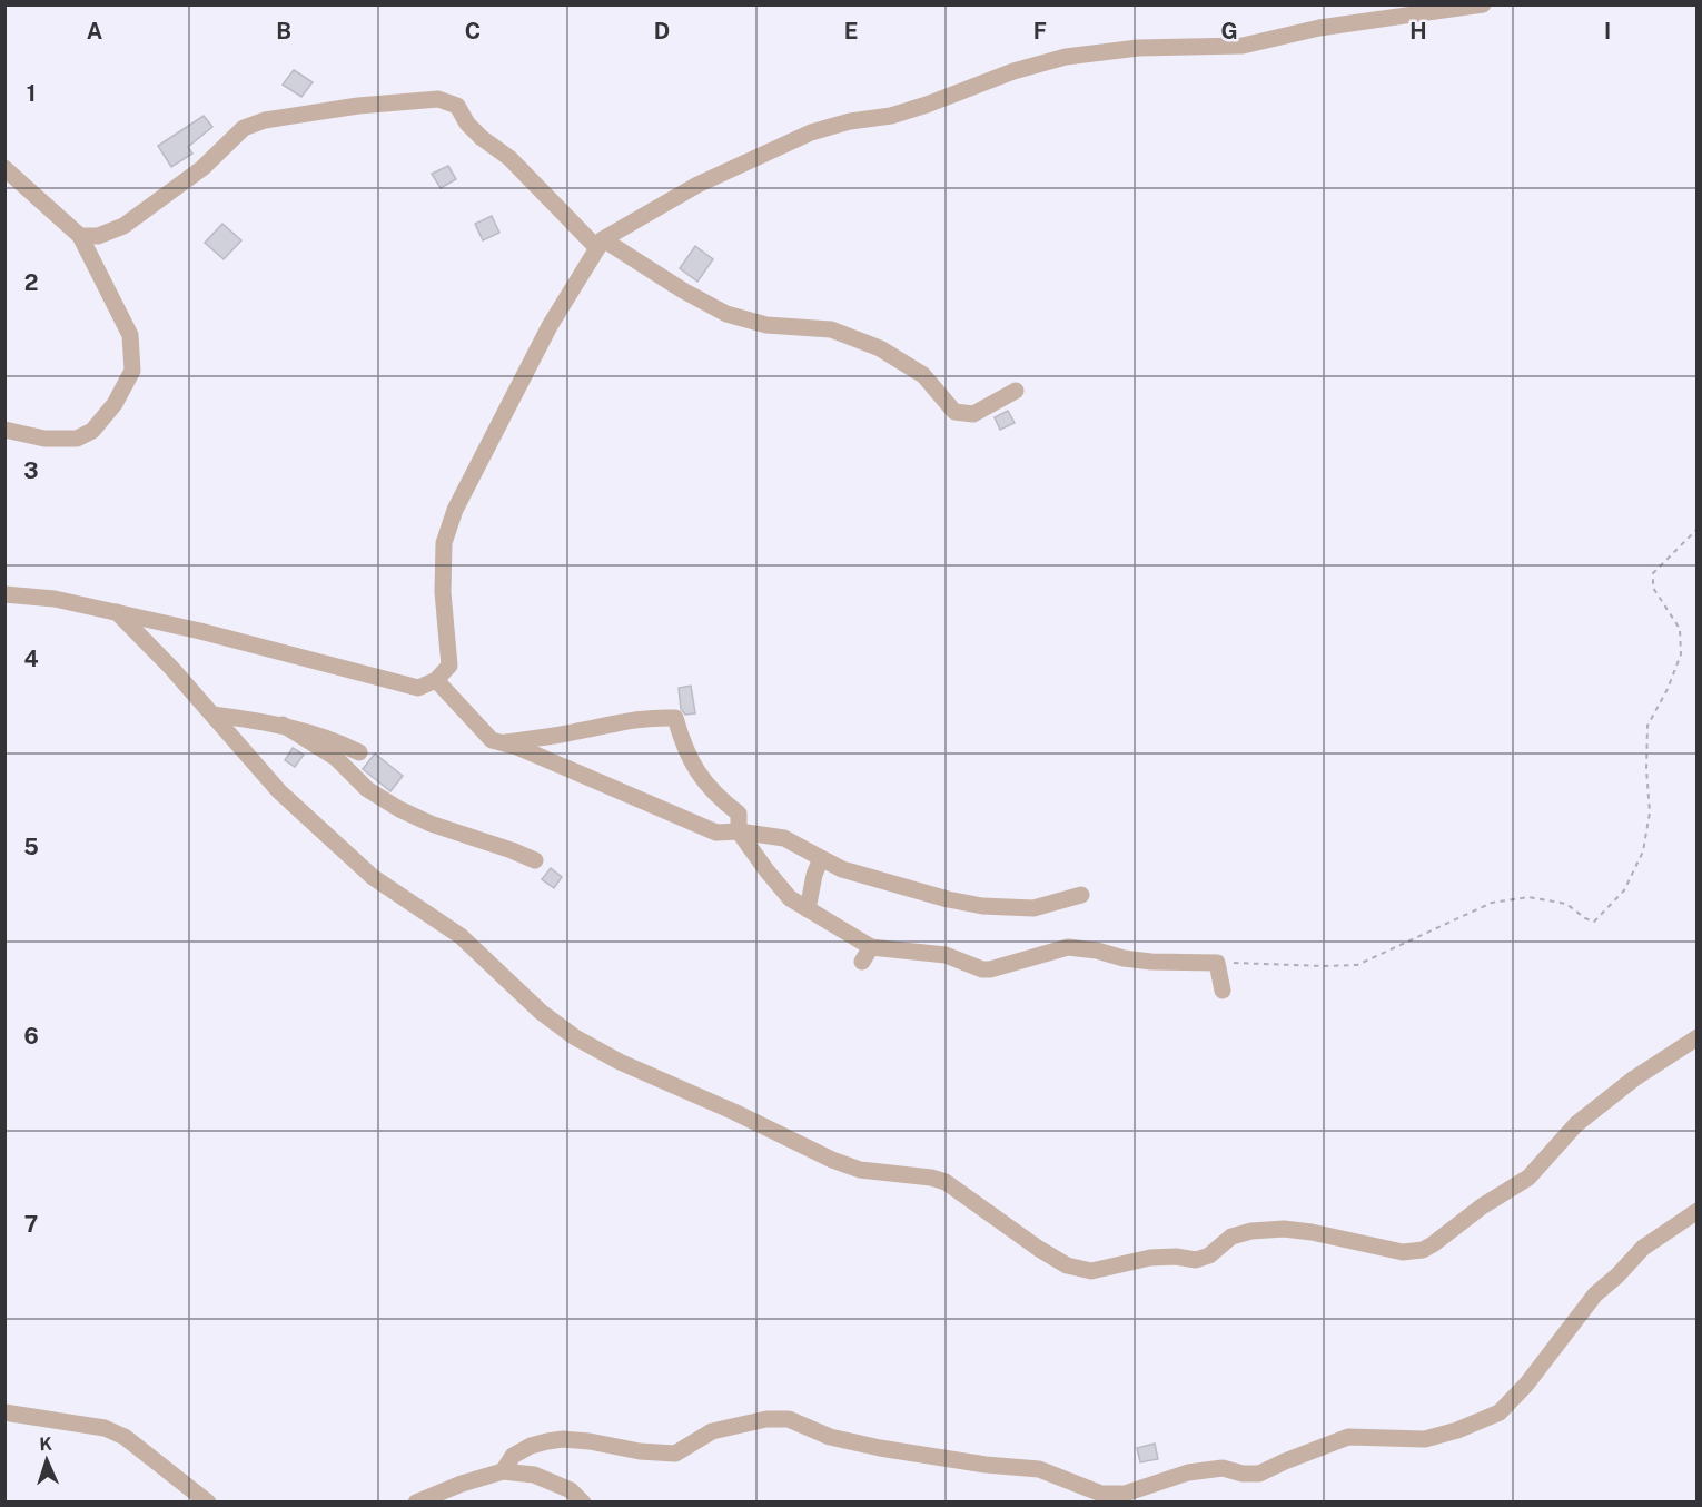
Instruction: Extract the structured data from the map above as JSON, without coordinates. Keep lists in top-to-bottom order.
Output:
{
  "north": "top",
  "grid": {
    "columns": [
      "A",
      "B",
      "C",
      "D",
      "E",
      "F",
      "G",
      "H",
      "I"
    ],
    "rows": [
      "1",
      "2",
      "3",
      "4",
      "5",
      "6",
      "7"
    ]
  }
}
